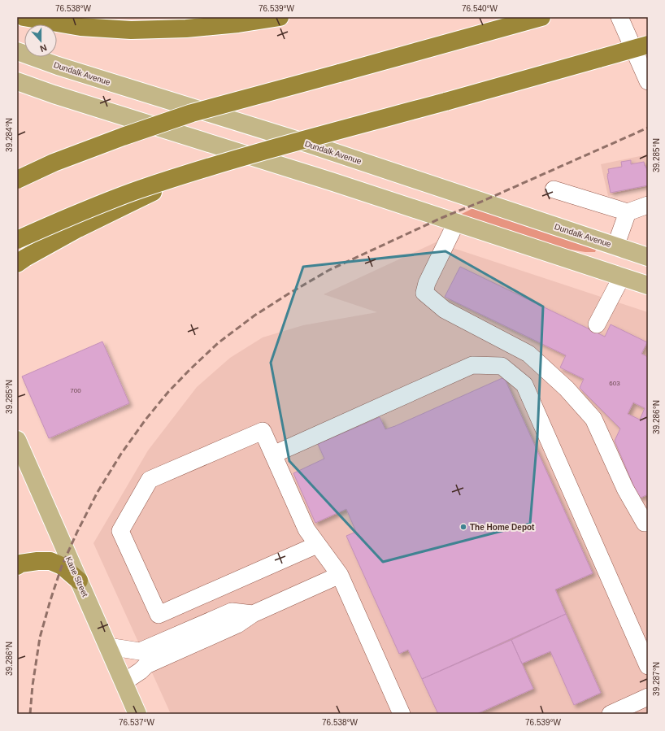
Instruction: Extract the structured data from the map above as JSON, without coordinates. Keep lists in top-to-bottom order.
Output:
{
  "streets": {
    "main road": ["Dundalk Avenue", "Kane Street"]
  },
  "places": ["The Home Depot"],
  "house_numbers": ["603", "700"],
  "north": "bottom",
  "coordinates": [
    "76.538°W",
    "76.539°W",
    "76.540°W",
    "39.284°N",
    "39.285°N",
    "39.286°N",
    "39.287°N",
    "76.537°W"
  ]
}
